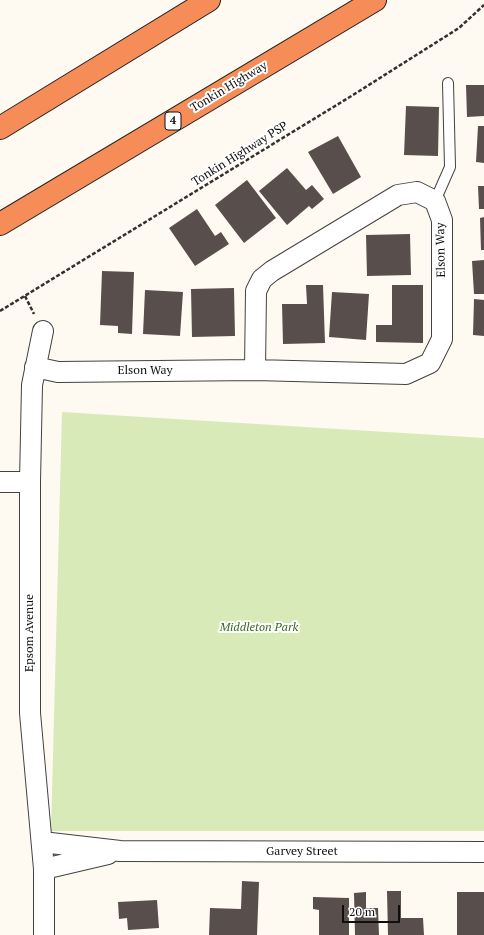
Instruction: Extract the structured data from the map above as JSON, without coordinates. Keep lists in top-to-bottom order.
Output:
{
  "streets": {
    "highway": ["Tonkin Highway", "4"],
    "street": ["Elson Way", "Epsom Avenue", "Garvey Street"],
    "path": ["Tonkin Highway PSP"]
  },
  "crossings": [
    ["Elson Way", "Epsom Avenue"],
    ["Epsom Avenue", "Garvey Street"]
  ],
  "parks": ["Middleton Park"],
  "scale_bar": "20 m"
}
